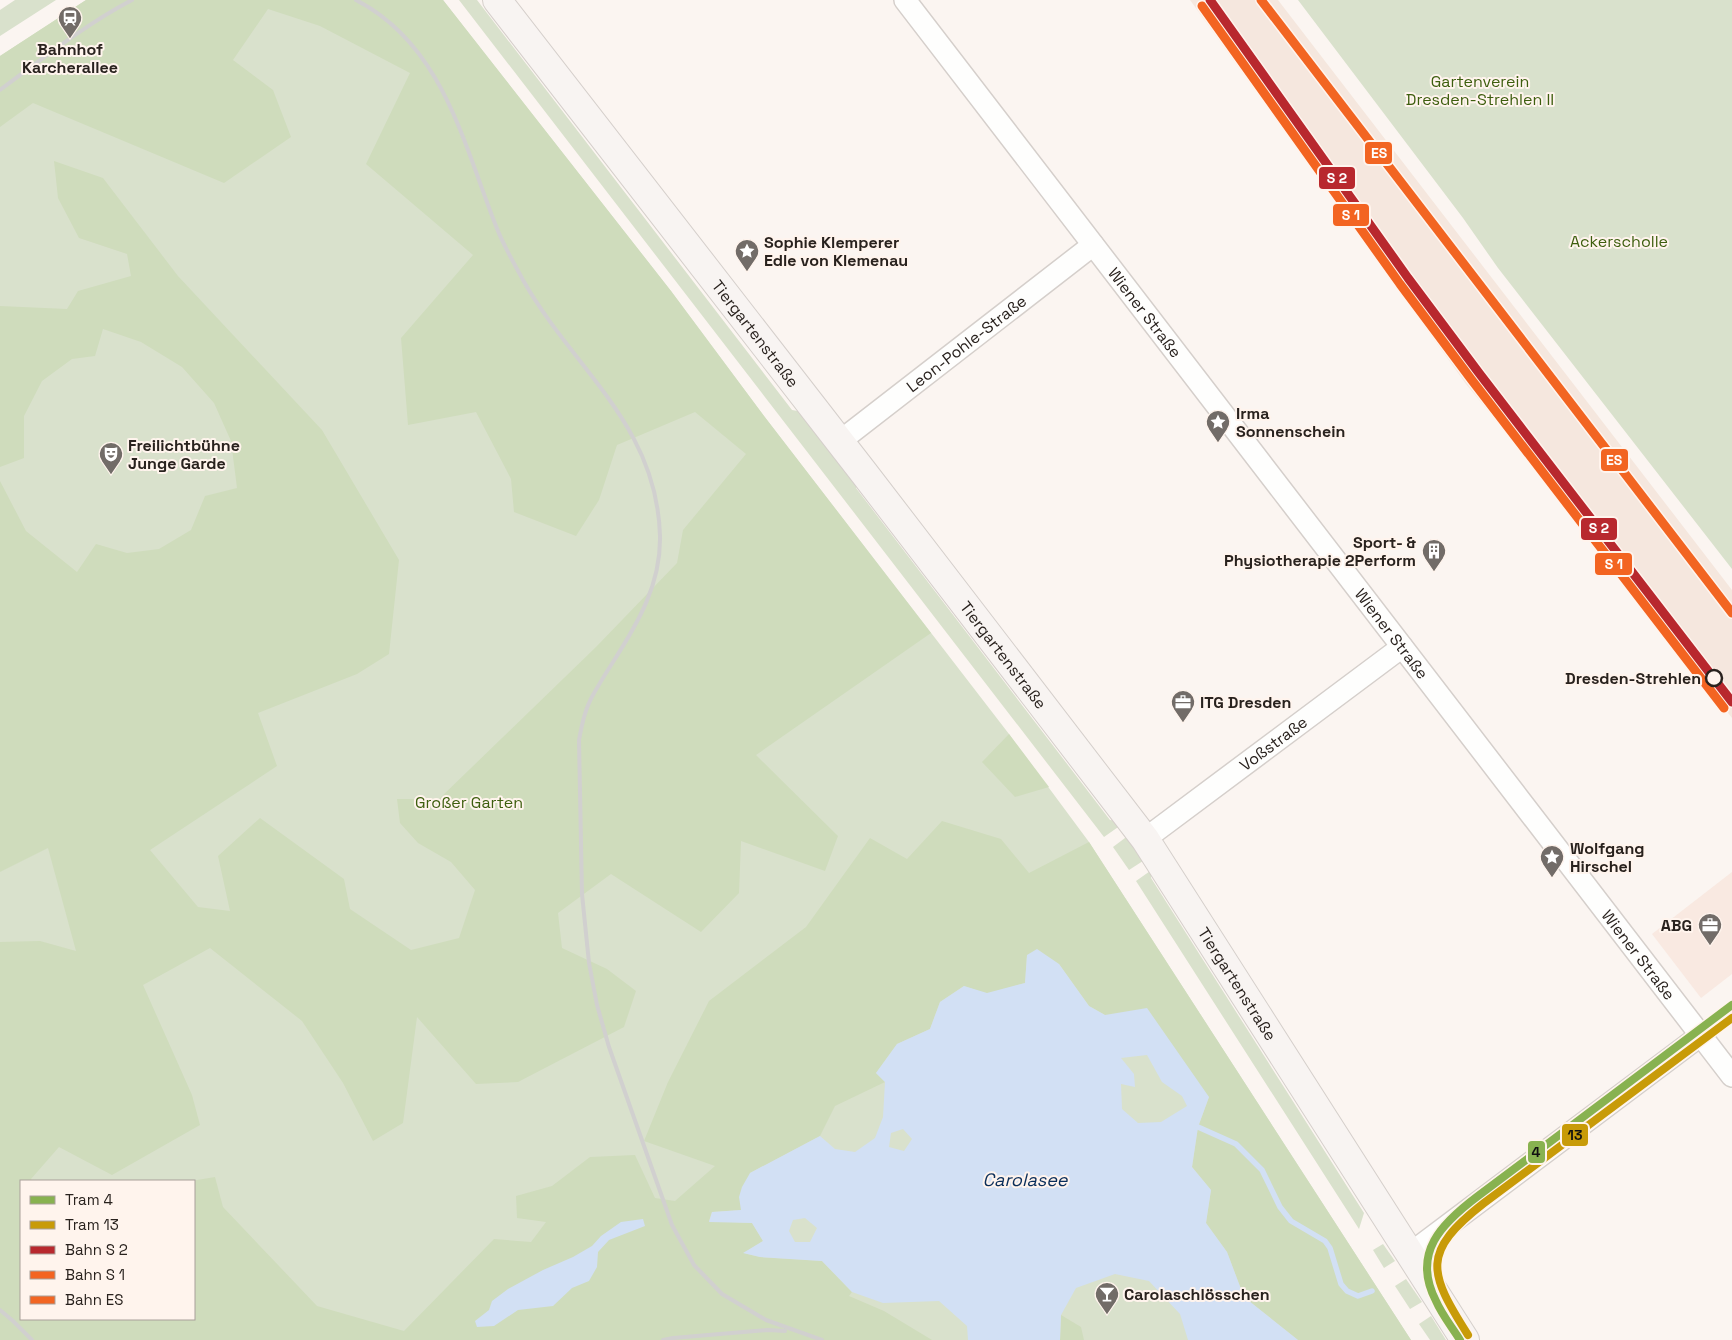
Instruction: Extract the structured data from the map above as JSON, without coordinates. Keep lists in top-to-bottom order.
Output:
{
  "streets": {
    "main road": ["Tiergartenstraße"],
    "street": ["Wiener Straße", "Leon-Pohle-Straße", "Voßstraße"]
  },
  "crossings": [
    ["Wiener Straße", "Leon-Pohle-Straße"],
    ["Wiener Straße", "Voßstraße"],
    ["Tiergartenstraße", "Leon-Pohle-Straße"],
    ["Tiergartenstraße", "Voßstraße"]
  ],
  "water": ["Carolasee"],
  "parks": ["Gartenverein Dresden-Strehlen II", "Ackerscholle", "Großer Garten"],
  "places": {
    "station": ["Bahnhof Karcherallee"],
    "place": ["Sophie Klemperer Edle von Klemenau", "Irma Sonnenschein", "Wolfgang Hirschel"],
    "theatre": ["Freilichtbühne Junge Garde"],
    "building": ["Sport- & Physiotherapie 2Perform"],
    "other": ["Dresden-Strehlen"],
    "office": ["ITG Dresden", "ABG"],
    "bar": ["Carolaschlösschen"]
  },
  "lines": ["rail line ES", "tram line 4", "tram line 13"],
  "legend": [
    "Tram 4",
    "Tram 13",
    "Bahn S 2",
    "Bahn S 1",
    "Bahn ES"
  ]
}
